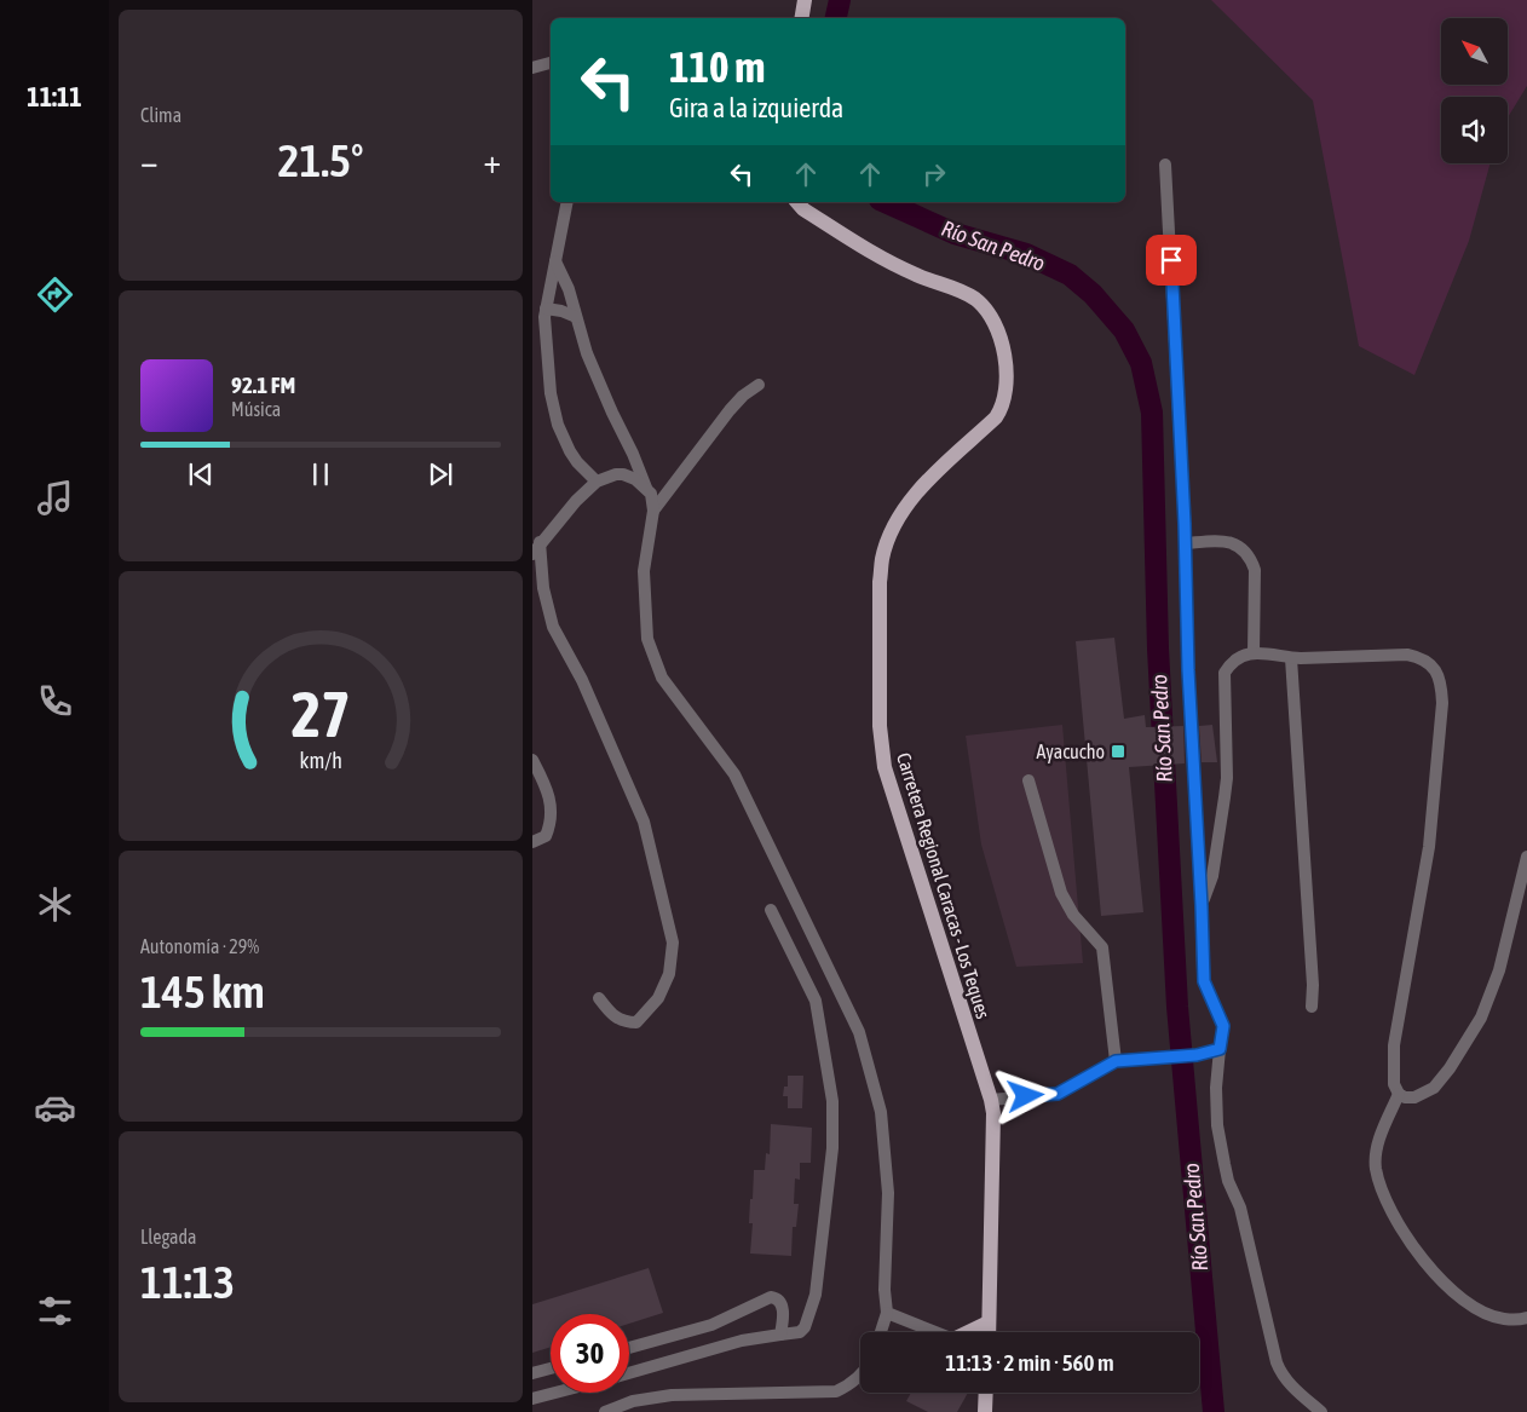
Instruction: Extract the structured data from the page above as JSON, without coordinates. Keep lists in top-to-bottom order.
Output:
{
  "streets": {
    "main road": ["Carretera Regional Caracas - Los Teques"]
  },
  "water": ["Río San Pedro"],
  "places": {
    "transit": ["Ayacucho"]
  },
  "north": "top left",
  "page": {
    "tabs": "11:11",
    "tile": [
      "Clima",
      ["Autonomía · 29%", "145 km"],
      ["Llegada", "11:13"]
    ],
    "turn": ["110 m", "Gira a la izquierda"],
    "heat": ["−", "21.5°", "+"],
    "song": ["92.1 FM", "Música"],
    "limit": "30",
    "trip": "11:13 · 2 min · 560 m",
    "gauge": ["27", "km/h"]
  }
}
